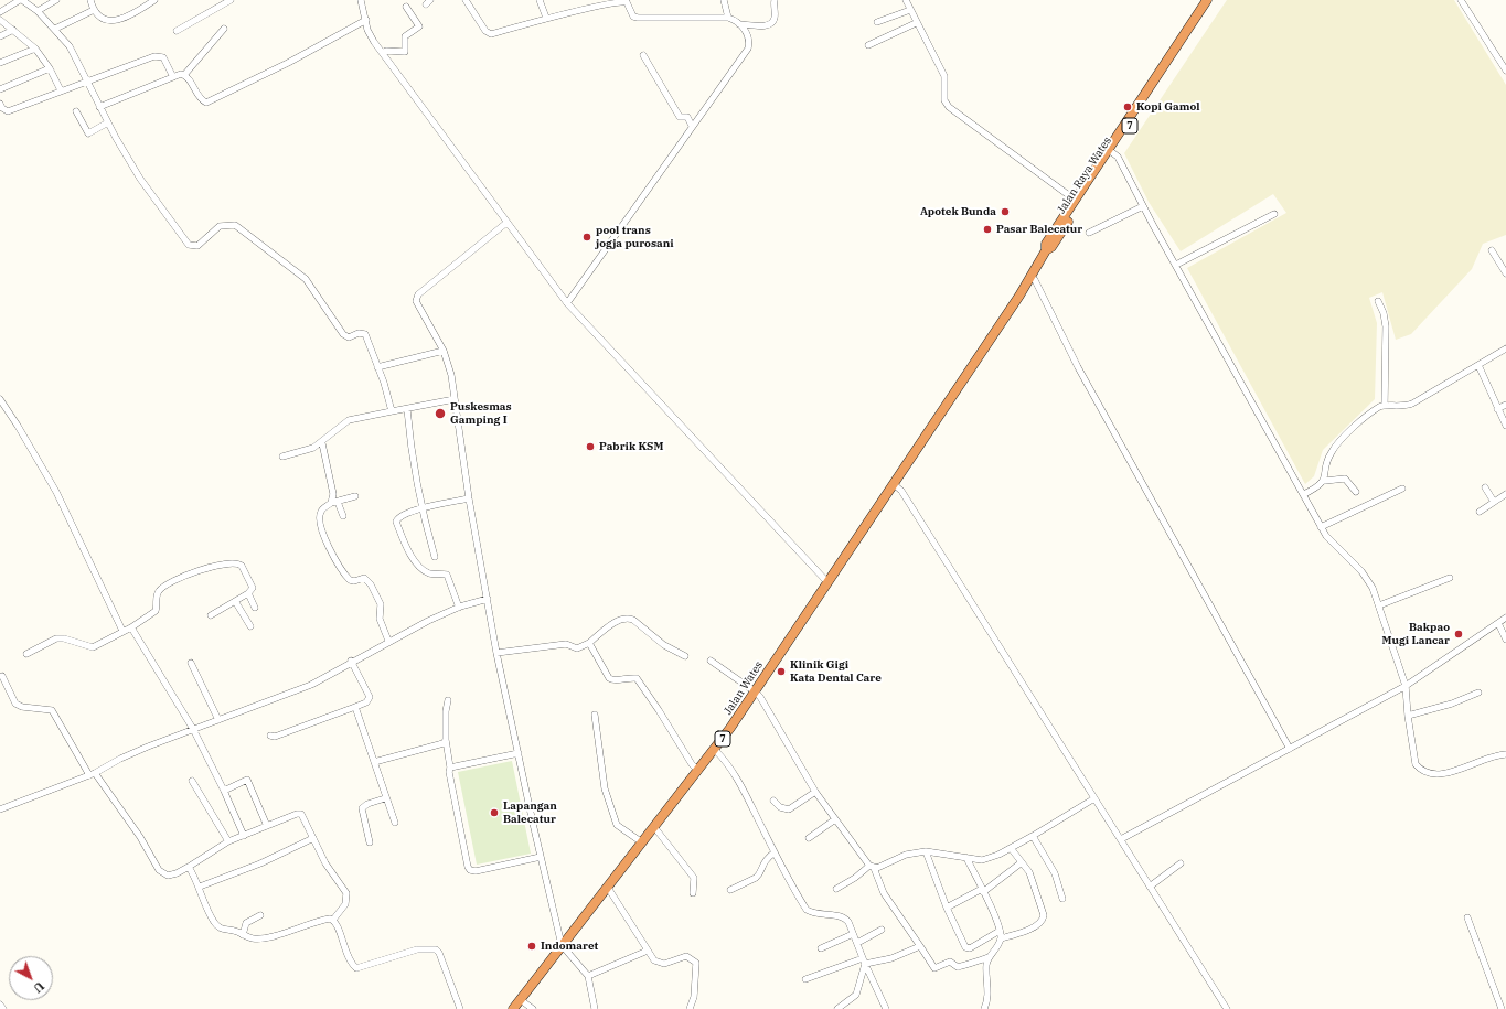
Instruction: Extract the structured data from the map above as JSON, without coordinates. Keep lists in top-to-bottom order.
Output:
{
  "streets": {
    "highway": ["7", "Jalan Raya Wates", "Jalan Wates"]
  },
  "crossings": [
    ["Jalan Raya Wates", "Jalan Wates"]
  ],
  "places": [
    "Kopi Gamol",
    "Apotek Bunda",
    "Pasar Balecatur",
    "pool trans jogja purosani",
    "Puskesmas Gamping I",
    "Pabrik KSM",
    "Bakpao Mugi Lancar",
    "Klinik Gigi Kata Dental Care",
    "Lapangan Balecatur",
    "Indomaret"
  ],
  "north": "bottom right"
}
